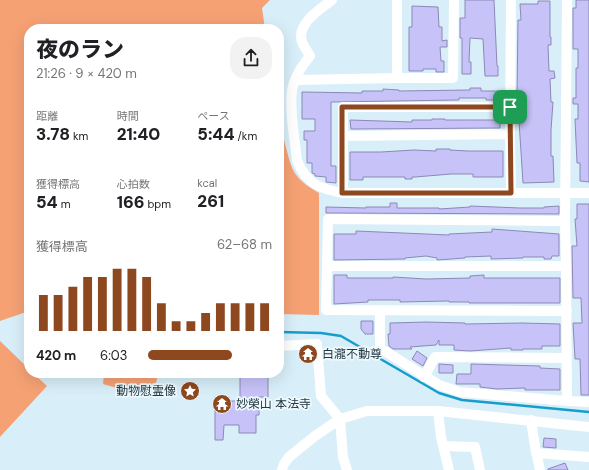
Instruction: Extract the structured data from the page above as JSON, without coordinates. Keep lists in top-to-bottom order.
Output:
{
  "places": {
    "temple": ["白瀧不動尊", "妙榮山 本法寺"],
    "place": ["動物慰霊像"]
  },
  "page": {
    "heading": ["夜のラン", "21:26 · 9 × 420 m"],
    "stats": [
      ["距離", "3.78 km"],
      ["時間", "21:40"],
      ["ペース", "5:44 /km"],
      ["獲得標高", "54 m"],
      ["心拍数", "166 bpm"],
      ["kcal", "261"]
    ],
    "chart": ["獲得標高", "62–68 m"],
    "list": [
      {
        "name": "420 m",
        "note": "6:03"
      }
    ]
  }
}
